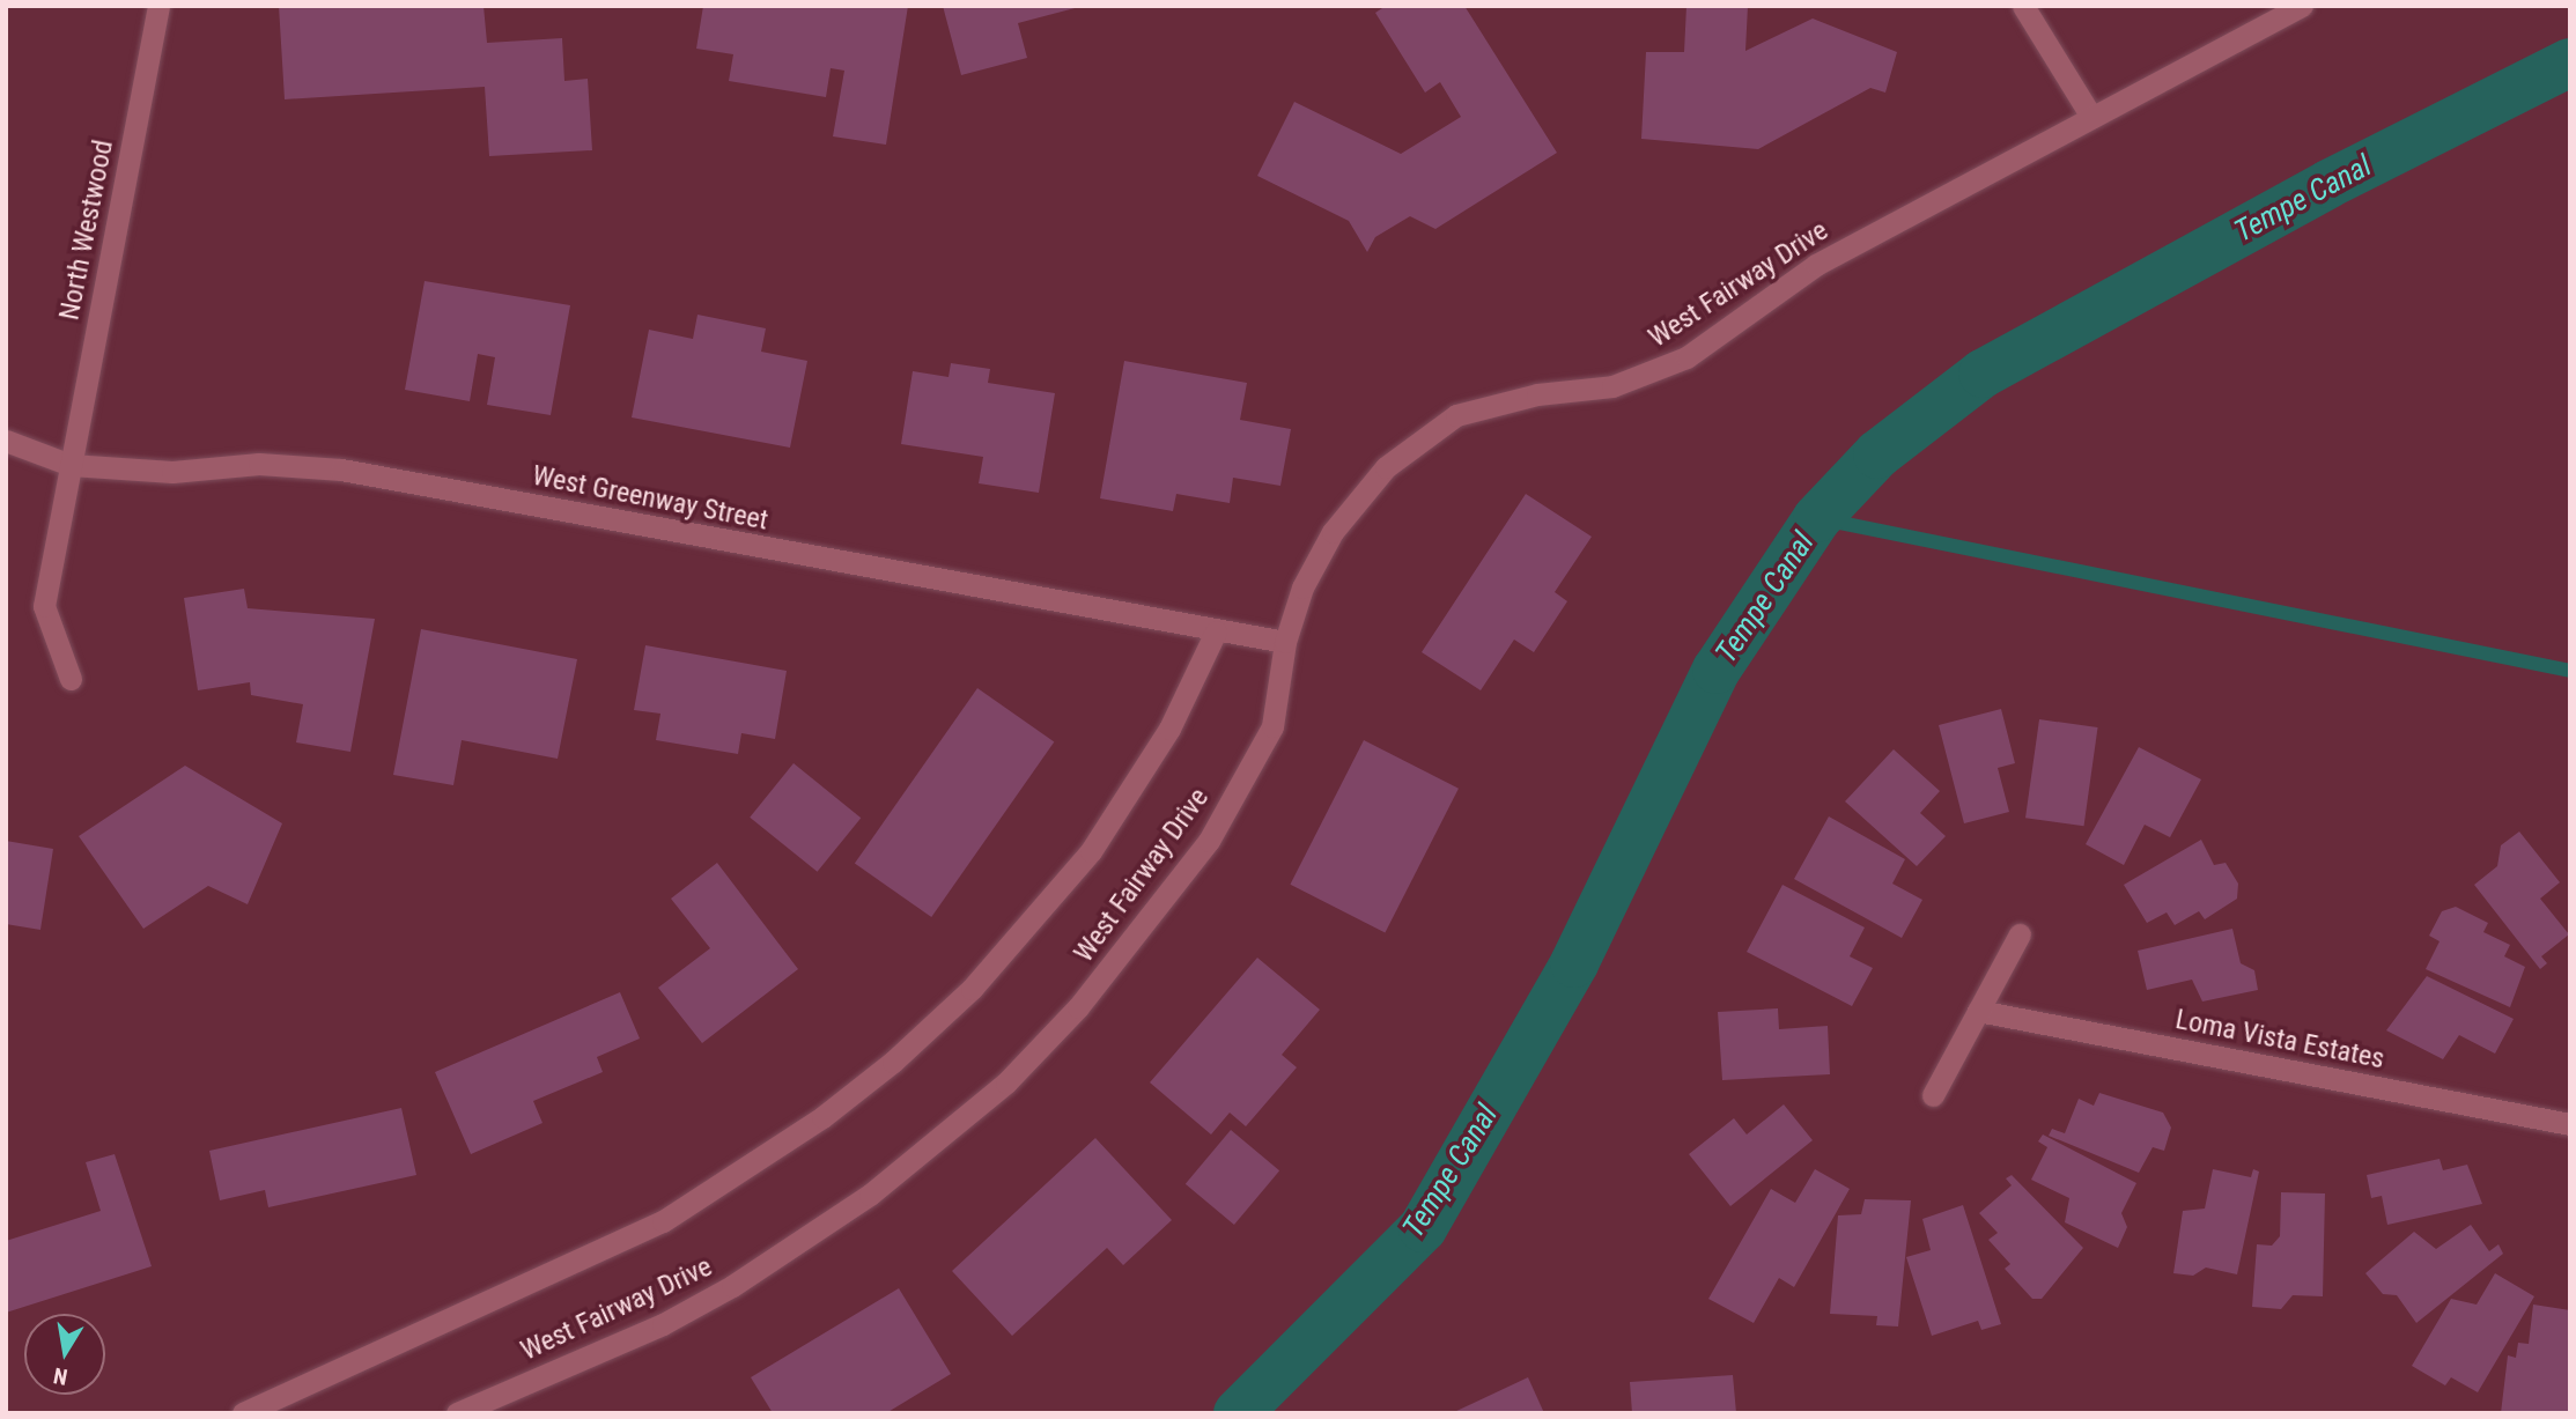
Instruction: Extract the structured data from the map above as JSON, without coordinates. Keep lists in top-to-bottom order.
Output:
{
  "streets": {
    "street": [
      "North Westwood",
      "West Fairway Drive",
      "West Greenway Street",
      "Loma Vista Estates"
    ]
  },
  "crossings": [
    ["North Westwood", "West Greenway Street"],
    ["West Fairway Drive", "West Greenway Street"]
  ],
  "water": ["Tempe Canal"],
  "north": "bottom"
}
